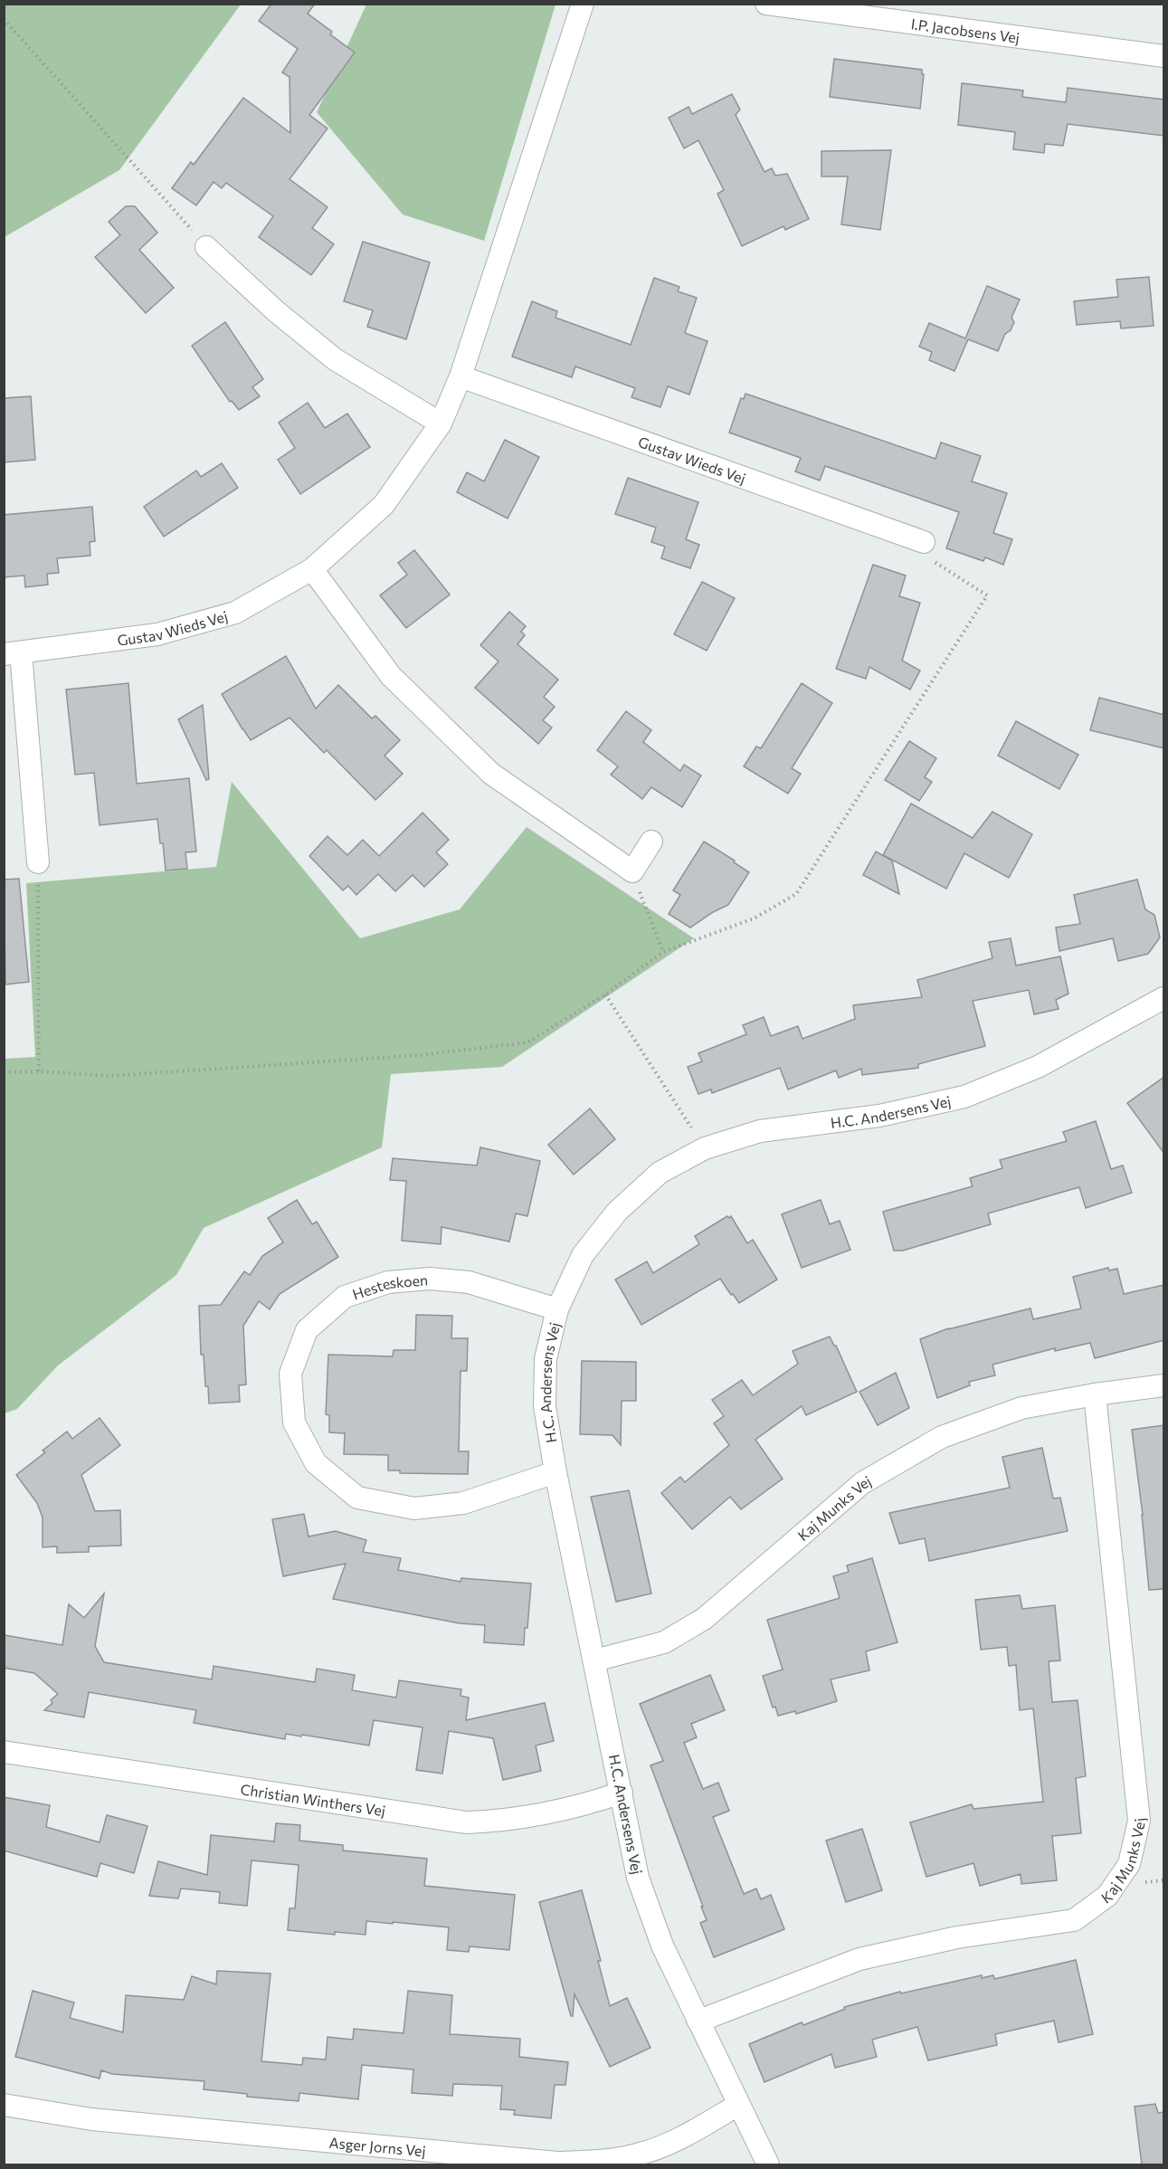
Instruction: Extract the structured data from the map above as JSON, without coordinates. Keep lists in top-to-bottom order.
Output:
{
  "streets": {
    "street": [
      "I.P. Jacobsens Vej",
      "Gustav Wieds Vej",
      "H.C. Andersens Vej",
      "Hesteskoen",
      "Kaj Munks Vej",
      "Christian Winthers Vej",
      "Asger Jorns Vej"
    ]
  },
  "crossings": [
    ["H.C. Andersens Vej", "Hesteskoen"],
    ["H.C. Andersens Vej", "Kaj Munks Vej"],
    ["H.C. Andersens Vej", "Christian Winthers Vej"],
    ["H.C. Andersens Vej", "Asger Jorns Vej"]
  ]
}
